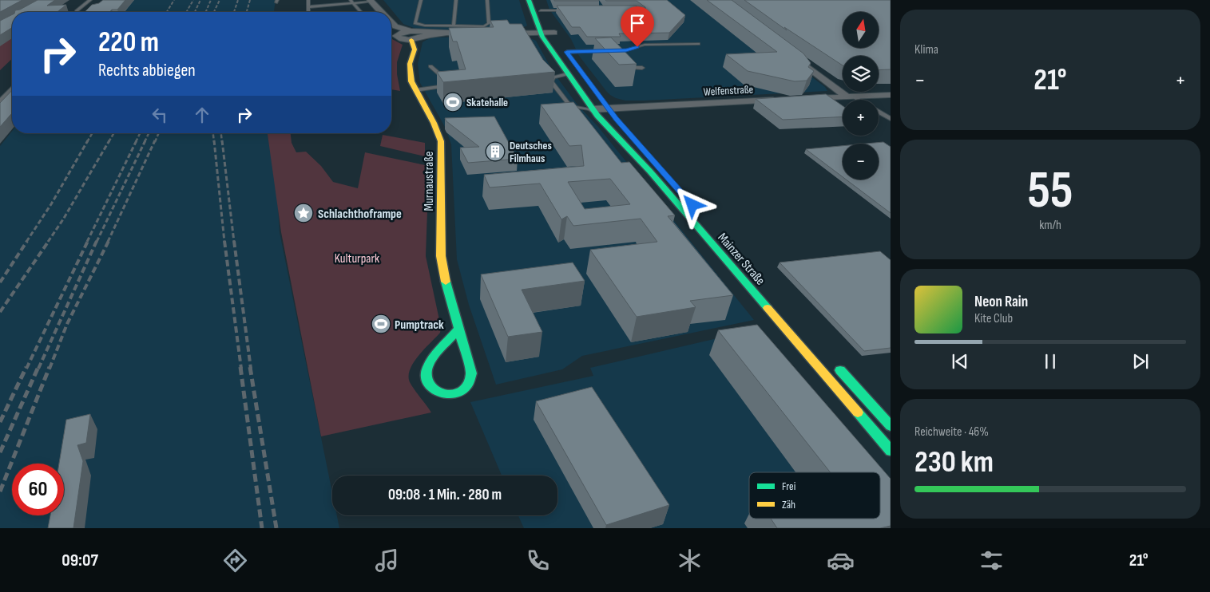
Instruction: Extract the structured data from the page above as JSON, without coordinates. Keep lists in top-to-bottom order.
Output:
{
  "streets": {
    "main road": ["Murnaustraße", "Mainzer Straße"],
    "street": ["Welfenstraße"]
  },
  "crossings": [
    ["Welfenstraße", "Mainzer Straße"]
  ],
  "parks": ["Kulturpark"],
  "places": {
    "sports": ["Skatehalle", "Pumptrack"],
    "building": ["Deutsches Filmhaus"],
    "place": ["Schlachthoframpe"]
  },
  "legend": ["Frei", "Zäh"],
  "north": "top",
  "page": {
    "tile": [
      "Klima",
      ["55", "km/h"],
      ["Reichweite · 46%", "230 km"]
    ],
    "map_buttons": ["+", "−"],
    "turn": ["220 m", "Rechts abbiegen"],
    "heat": ["−", "21°", "+"],
    "song": ["Neon Rain", "Kite Club"],
    "limit": "60",
    "trip": "09:08 · 1 Min. · 280 m",
    "tabs": ["09:07", "21°"]
  }
}
